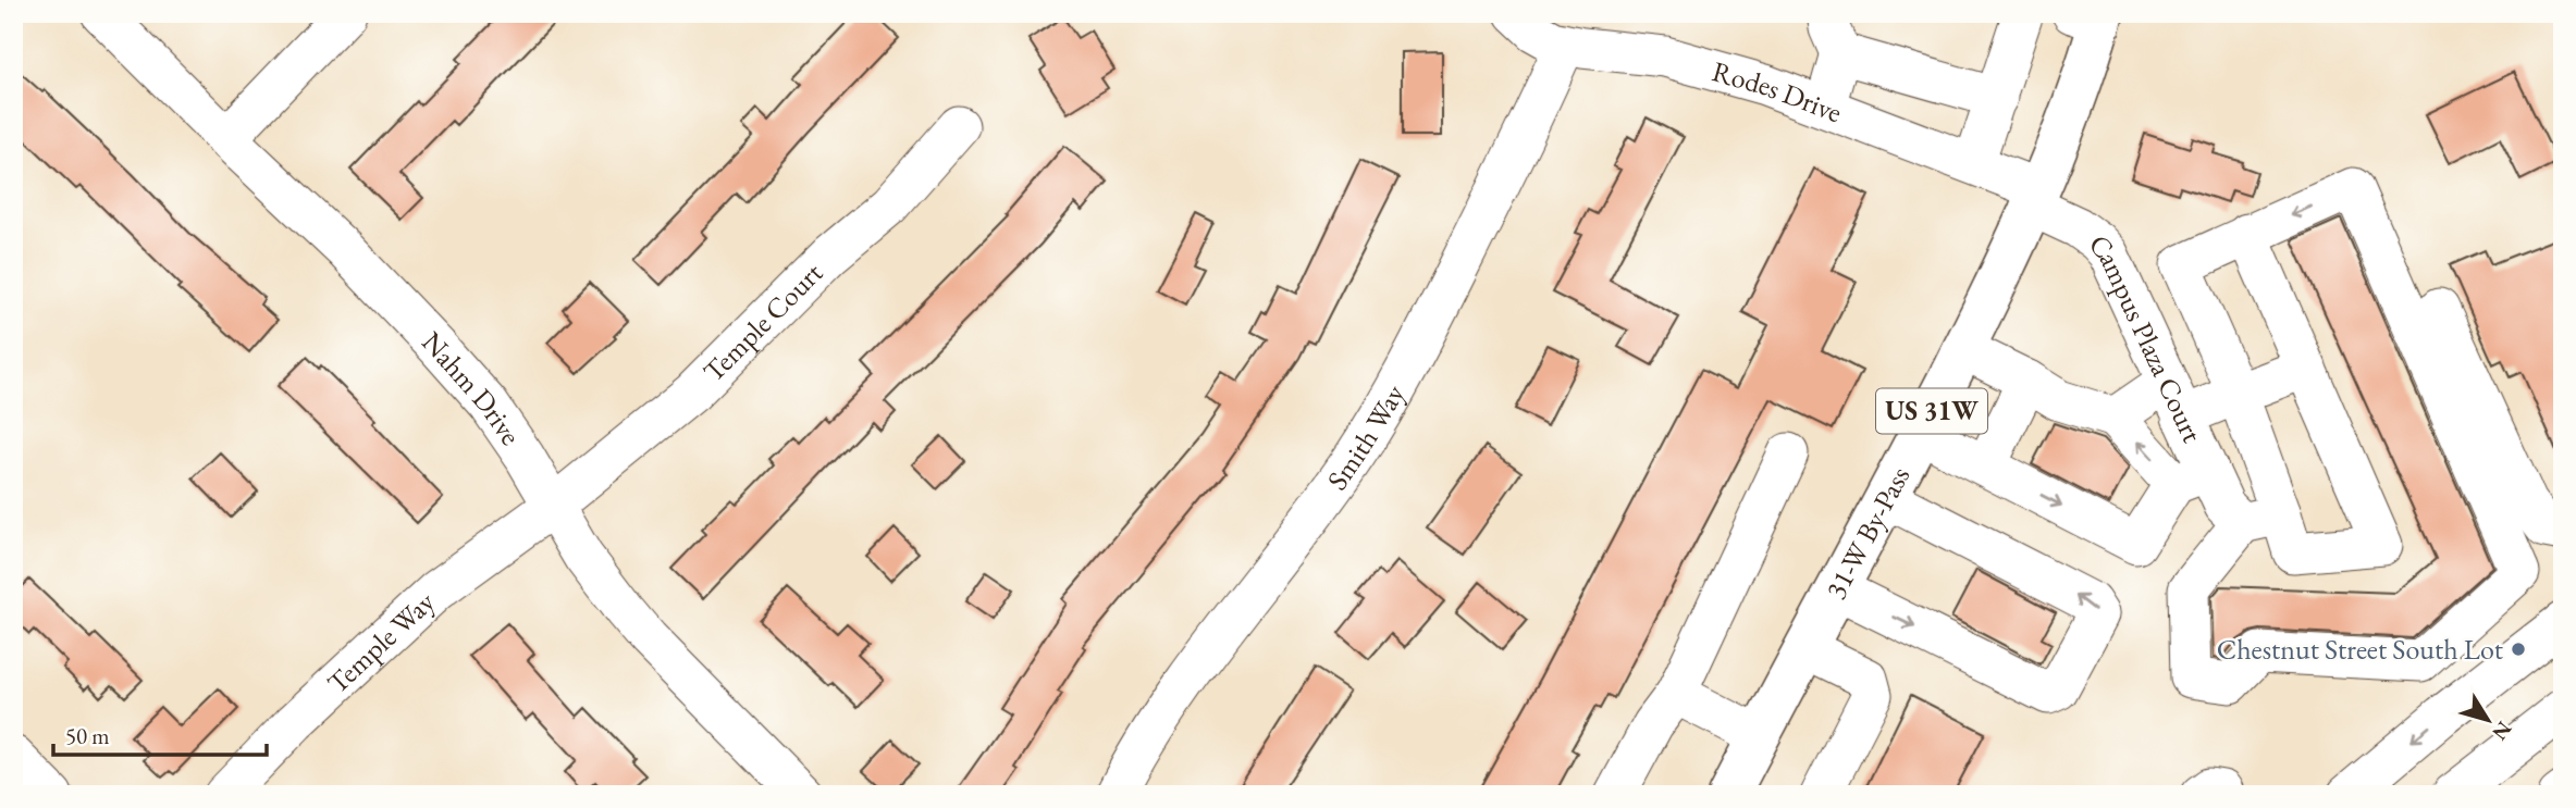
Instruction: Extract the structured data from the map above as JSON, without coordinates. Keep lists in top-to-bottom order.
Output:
{
  "streets": {
    "main road": ["US 31W", "31-W By-Pass"],
    "street": [
      "Rodes Drive",
      "Temple Court",
      "Campus Plaza Court",
      "Nahm Drive",
      "Smith Way",
      "Temple Way"
    ]
  },
  "crossings": [
    ["Rodes Drive", "Campus Plaza Court"],
    ["Rodes Drive", "Smith Way"],
    ["Rodes Drive", "31-W By-Pass"],
    ["Temple Court", "Nahm Drive"],
    ["Temple Court", "Temple Way"],
    ["Campus Plaza Court", "31-W By-Pass"],
    ["Nahm Drive", "Temple Way"]
  ],
  "places": ["Chestnut Street South Lot"],
  "scale_bar": "50 m",
  "north": "bottom right"
}
